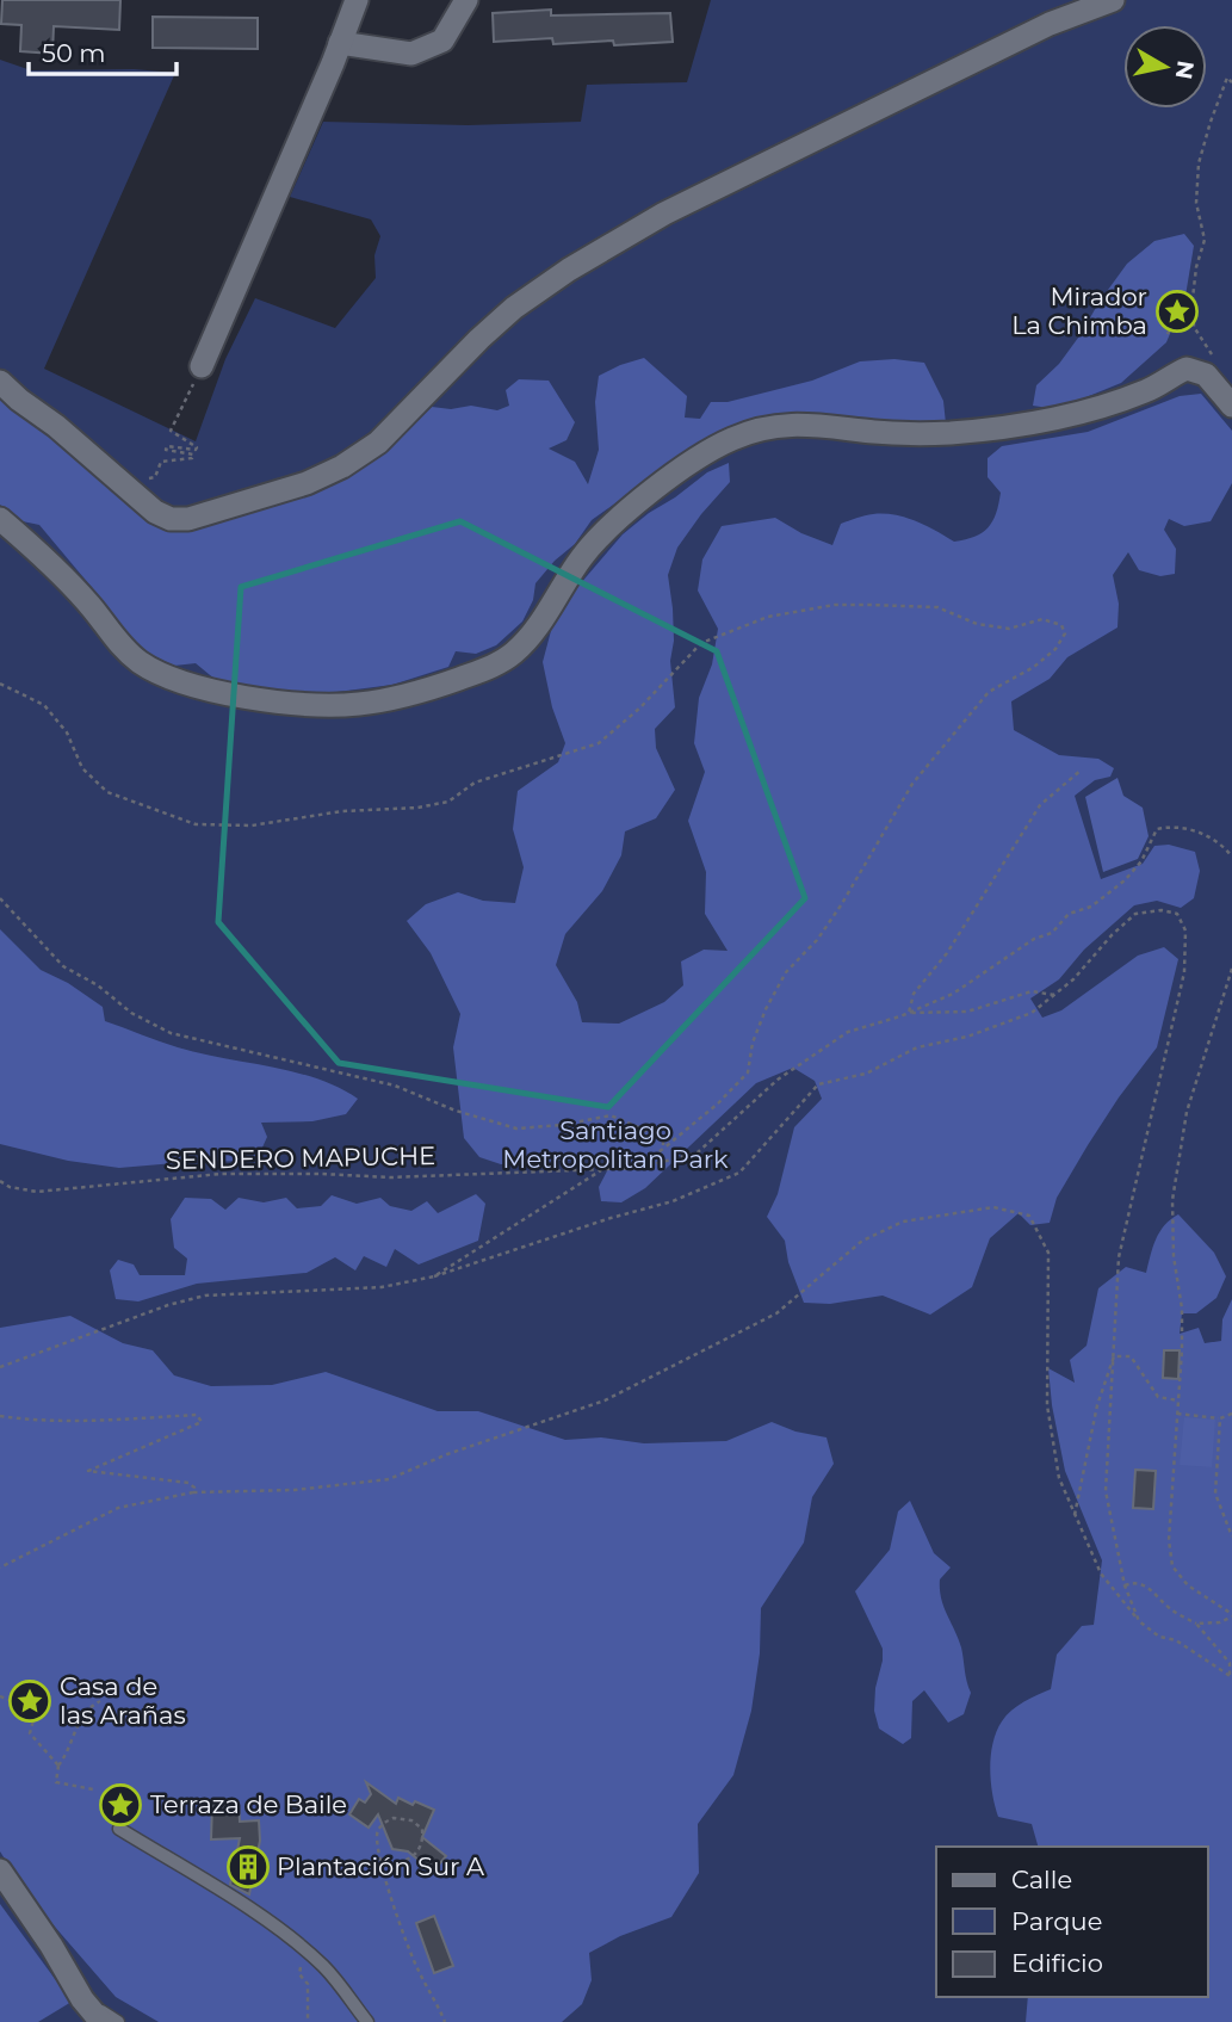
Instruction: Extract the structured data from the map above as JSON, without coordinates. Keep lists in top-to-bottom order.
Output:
{
  "streets": {
    "path": ["SENDERO MAPUCHE"]
  },
  "parks": ["Santiago Metropolitan Park"],
  "places": {
    "place": ["Mirador La Chimba", "Casa de las Arañas", "Terraza de Baile"],
    "building": ["Plantación Sur A"]
  },
  "legend": ["Calle", "Parque", "Edificio"],
  "scale_bar": "50 m",
  "north": "right"
}
